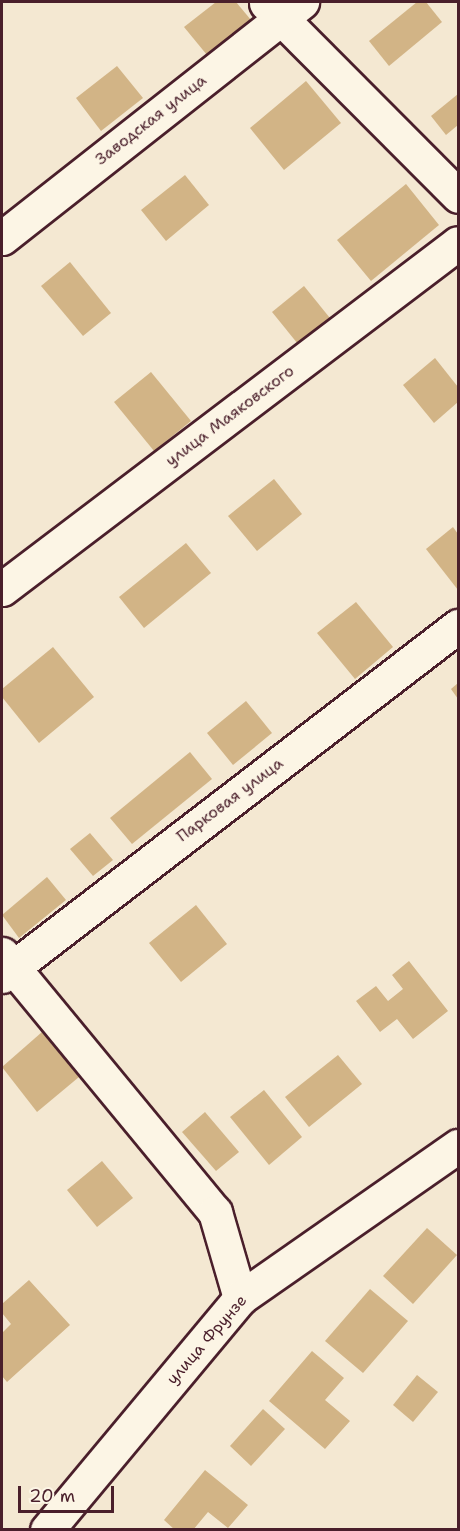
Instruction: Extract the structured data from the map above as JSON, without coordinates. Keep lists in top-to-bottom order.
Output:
{
  "streets": {
    "street": [
      "Заводская улица",
      "улица Маяковского",
      "Парковая улица",
      "улица Фрунзе"
    ]
  },
  "scale_bar": "20 m"
}
